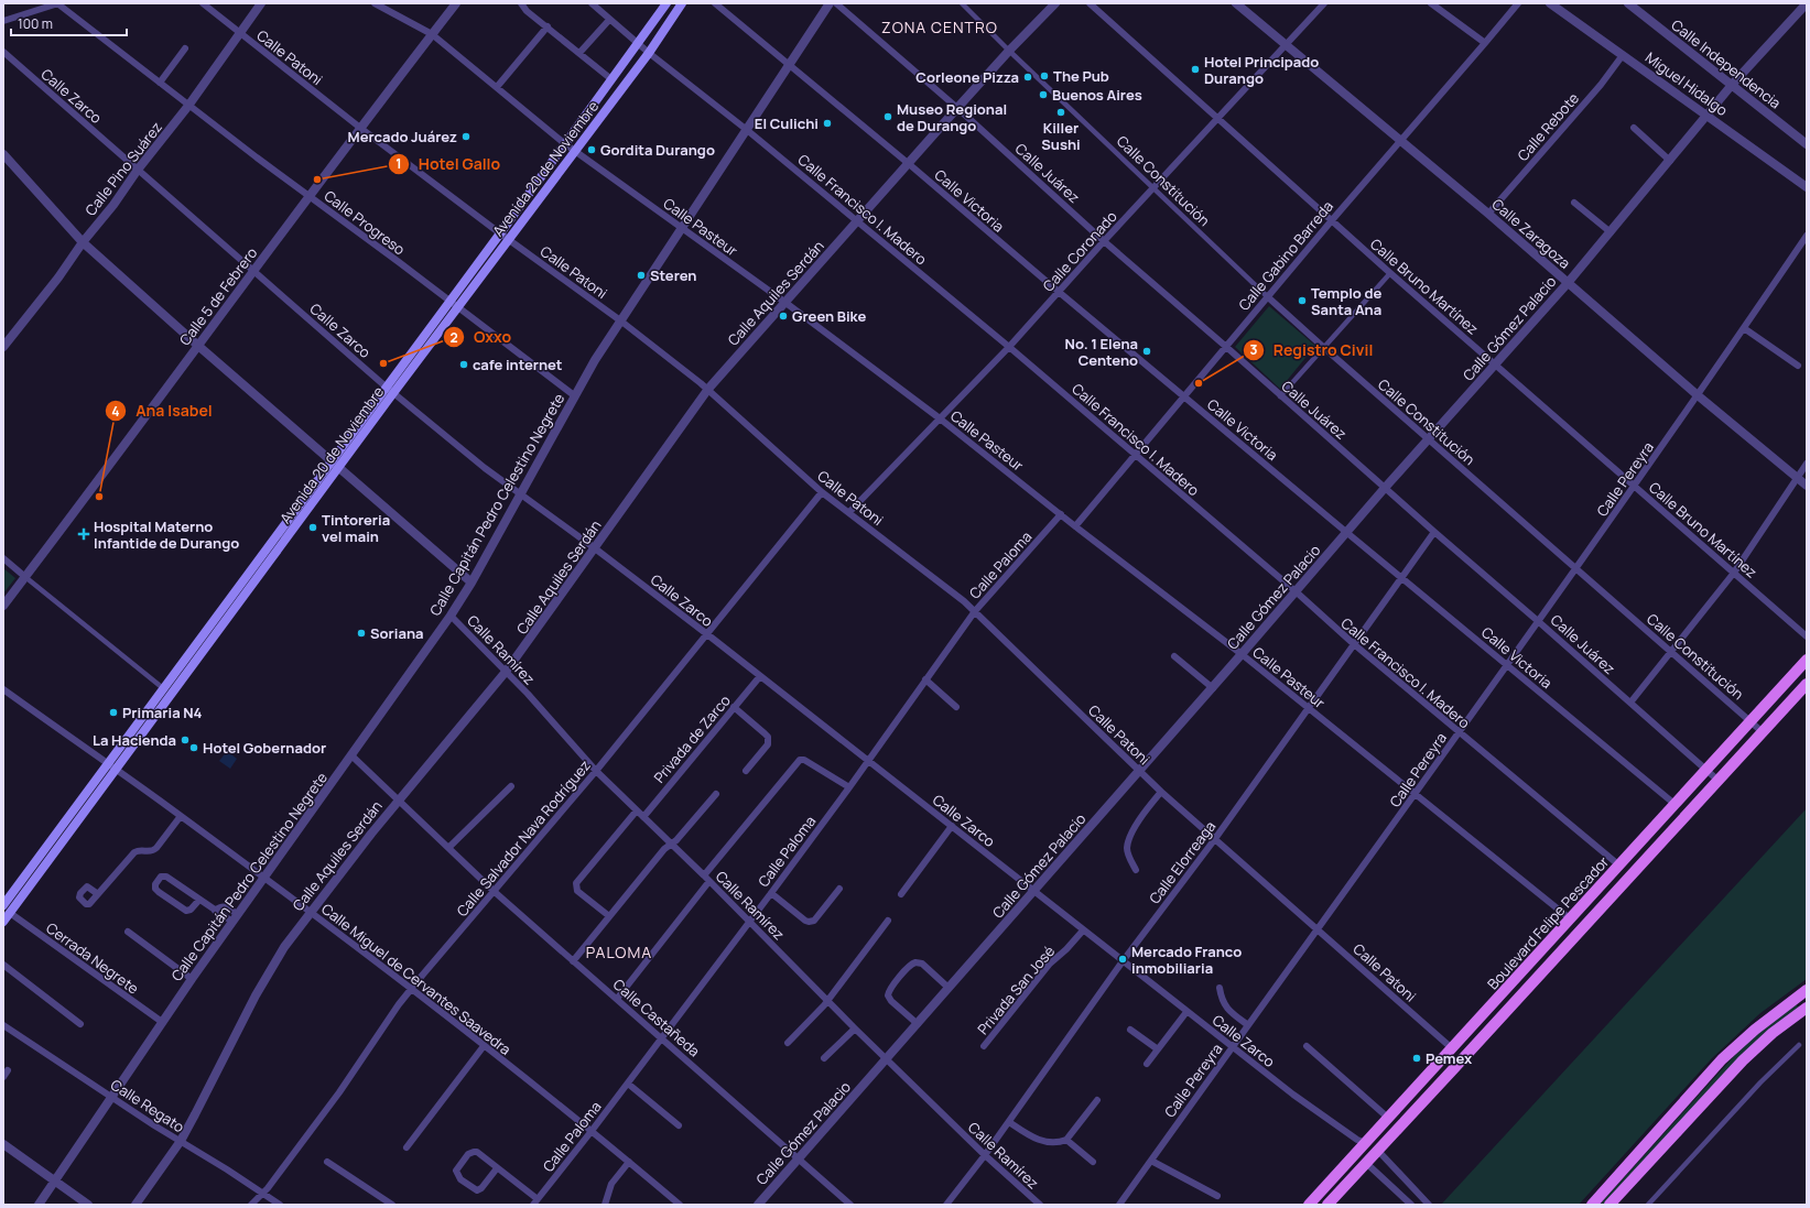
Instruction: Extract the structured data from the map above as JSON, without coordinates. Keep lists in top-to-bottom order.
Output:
{
  "streets": {
    "main road": ["Avenida 20 de Noviembre", "Boulevard Felipe Pescador"],
    "street": [
      "Calle Patoni",
      "Calle Independencia",
      "Miguel Hidalgo",
      "Calle Zarco",
      "Calle Rebote",
      "Calle Pino Suárez",
      "Calle Juárez",
      "Calle Constitución",
      "Calle Victoria",
      "Calle Francisco I. Madero",
      "Calle Progreso",
      "Calle Pasteur",
      "Calle Zaragoza",
      "Calle Coronado",
      "Calle Gabino Barreda",
      "Calle Bruno Martínez",
      "Calle Aquiles Serdán",
      "Calle 5 de Febrero",
      "Calle Gómez Palacio",
      "Calle Pereyra",
      "Calle Capitán Pedro Celestino Negrete",
      "Calle Paloma",
      "Calle Ramírez",
      "Privada de Zarco",
      "Calle Salvador Nava Rodríguez",
      "Calle Elorreaga",
      "Cerrada Negrete",
      "Calle Miguel de Cervantes Saavedra",
      "Privada San José",
      "Calle Castañeda",
      "Calle Regato"
    ]
  },
  "crossings": [
    ["Calle Patoni", "Calle Pino Suárez"],
    ["Calle Patoni", "Avenida 20 de Noviembre"],
    ["Calle Patoni", "Calle Coronado"],
    ["Calle Patoni", "Calle Aquiles Serdán"],
    ["Calle Patoni", "Calle 5 de Febrero"],
    ["Calle Patoni", "Calle Gómez Palacio"],
    ["Calle Patoni", "Calle Pereyra"],
    ["Calle Patoni", "Calle Capitán Pedro Celestino Negrete"],
    ["Calle Patoni", "Calle Paloma"],
    ["Calle Patoni", "Calle Salvador Nava Rodríguez"],
    ["Calle Patoni", "Calle Elorreaga"],
    ["Calle Patoni", "Boulevard Felipe Pescador"],
    ["Calle Independencia", "Calle Gómez Palacio"],
    ["Miguel Hidalgo", "Calle Rebote"],
    ["Miguel Hidalgo", "Calle Gómez Palacio"],
    ["Calle Zarco", "Calle Pino Suárez"],
    ["Calle Zarco", "Avenida 20 de Noviembre"],
    ["Calle Zarco", "Calle Aquiles Serdán"],
    ["Calle Zarco", "Calle 5 de Febrero"],
    ["Calle Zarco", "Calle Gómez Palacio"],
    ["Calle Zarco", "Calle Pereyra"],
    ["Calle Zarco", "Calle Capitán Pedro Celestino Negrete"],
    ["Calle Zarco", "Calle Paloma"],
    ["Calle Zarco", "Privada de Zarco"],
    ["Calle Zarco", "Calle Salvador Nava Rodríguez"],
    ["Calle Zarco", "Calle Elorreaga"],
    ["Calle Zarco", "Boulevard Felipe Pescador"],
    ["Calle Zarco", "Privada San José"],
    ["Calle Rebote", "Calle Zaragoza"],
    ["Calle Pino Suárez", "Calle Progreso"],
    ["Avenida 20 de Noviembre", "Calle Francisco I. Madero"],
    ["Avenida 20 de Noviembre", "Calle Progreso"],
    ["Avenida 20 de Noviembre", "Calle Pasteur"],
    ["Avenida 20 de Noviembre", "Cerrada Negrete"],
    ["Avenida 20 de Noviembre", "Calle Miguel de Cervantes Saavedra"],
    ["Calle Juárez", "Calle Coronado"],
    ["Calle Juárez", "Calle Gabino Barreda"],
    ["Calle Juárez", "Calle Aquiles Serdán"],
    ["Calle Juárez", "Calle Gómez Palacio"],
    ["Calle Juárez", "Calle Pereyra"],
    ["Calle Juárez", "Calle Elorreaga"],
    ["Calle Juárez", "Boulevard Felipe Pescador"],
    ["Calle Constitución", "Calle Coronado"],
    ["Calle Constitución", "Calle Gabino Barreda"],
    ["Calle Constitución", "Calle Aquiles Serdán"],
    ["Calle Constitución", "Calle Gómez Palacio"],
    ["Calle Constitución", "Calle Pereyra"],
    ["Calle Constitución", "Boulevard Felipe Pescador"],
    ["Calle Victoria", "Calle Coronado"],
    ["Calle Victoria", "Calle Gabino Barreda"],
    ["Calle Victoria", "Calle Aquiles Serdán"],
    ["Calle Victoria", "Calle Gómez Palacio"],
    ["Calle Victoria", "Calle Pereyra"],
    ["Calle Victoria", "Calle Capitán Pedro Celestino Negrete"],
    ["Calle Victoria", "Calle Elorreaga"],
    ["Calle Victoria", "Boulevard Felipe Pescador"],
    ["Calle Francisco I. Madero", "Calle Coronado"],
    ["Calle Francisco I. Madero", "Calle Gabino Barreda"],
    ["Calle Francisco I. Madero", "Calle Aquiles Serdán"],
    ["Calle Francisco I. Madero", "Calle Gómez Palacio"],
    ["Calle Francisco I. Madero", "Calle Pereyra"],
    ["Calle Francisco I. Madero", "Calle Capitán Pedro Celestino Negrete"],
    ["Calle Francisco I. Madero", "Calle Elorreaga"],
    ["Calle Francisco I. Madero", "Boulevard Felipe Pescador"],
    ["Calle Progreso", "Calle 5 de Febrero"],
    ["Calle Progreso", "Calle Capitán Pedro Celestino Negrete"],
    ["Calle Pasteur", "Calle Coronado"],
    ["Calle Pasteur", "Calle Gabino Barreda"],
    ["Calle Pasteur", "Calle Aquiles Serdán"],
    ["Calle Pasteur", "Calle 5 de Febrero"],
    ["Calle Pasteur", "Calle Gómez Palacio"],
    ["Calle Pasteur", "Calle Pereyra"],
    ["Calle Pasteur", "Calle Capitán Pedro Celestino Negrete"],
    ["Calle Pasteur", "Calle Paloma"],
    ["Calle Pasteur", "Calle Elorreaga"],
    ["Calle Pasteur", "Boulevard Felipe Pescador"],
    ["Calle Zaragoza", "Calle Coronado"],
    ["Calle Zaragoza", "Calle Gabino Barreda"],
    ["Calle Zaragoza", "Calle Gómez Palacio"],
    ["Calle Zaragoza", "Calle Pereyra"],
    ["Calle Coronado", "Calle Bruno Martínez"],
    ["Calle Gabino Barreda", "Calle Bruno Martínez"],
    ["Calle Bruno Martínez", "Calle Gómez Palacio"],
    ["Calle Bruno Martínez", "Calle Pereyra"],
    ["Calle Aquiles Serdán", "Calle Ramírez"],
    ["Calle Aquiles Serdán", "Calle Miguel de Cervantes Saavedra"],
    ["Calle Aquiles Serdán", "Calle Castañeda"],
    ["Calle Aquiles Serdán", "Calle Regato"],
    ["Calle Gómez Palacio", "Calle Ramírez"],
    ["Calle Gómez Palacio", "Calle Castañeda"],
    ["Calle Capitán Pedro Celestino Negrete", "Calle Ramírez"],
    ["Calle Capitán Pedro Celestino Negrete", "Cerrada Negrete"],
    ["Calle Capitán Pedro Celestino Negrete", "Calle Miguel de Cervantes Saavedra"],
    ["Calle Capitán Pedro Celestino Negrete", "Calle Castañeda"],
    ["Calle Capitán Pedro Celestino Negrete", "Calle Regato"],
    ["Calle Paloma", "Calle Ramírez"],
    ["Calle Paloma", "Calle Miguel de Cervantes Saavedra"],
    ["Calle Paloma", "Calle Castañeda"],
    ["Calle Ramírez", "Privada de Zarco"],
    ["Calle Ramírez", "Calle Salvador Nava Rodríguez"],
    ["Calle Ramírez", "Calle Elorreaga"],
    ["Calle Salvador Nava Rodríguez", "Calle Miguel de Cervantes Saavedra"],
    ["Calle Salvador Nava Rodríguez", "Calle Castañeda"],
    ["Calle Salvador Nava Rodríguez", "Calle Regato"]
  ],
  "districts": ["ZONA CENTRO", "PALOMA"],
  "places": {
    "other": [
      "Hotel Principado Durango",
      "The Pub",
      "Corleone Pizza",
      "Buenos Aires",
      "Killer Sushi",
      "Museo Regional de Durango",
      "El Culichi",
      "Mercado Juárez",
      "Gordita Durango",
      "Hotel Gallo",
      "Steren",
      "Templo de Santa Ana",
      "Green Bike",
      "No. 1 Elena Centeno",
      "Oxxo",
      "cafe internet",
      "Registro Civil",
      "Ana Isabel",
      "Tintoreria vel main",
      "Soriana",
      "Primaria N4",
      "La Hacienda",
      "Hotel Gobernador",
      "Mercado Franco inmobiliaria",
      "Pemex"
    ],
    "health": ["Hospital Materno Infantide de Durango"]
  },
  "scale_bar": "100 m"
}
